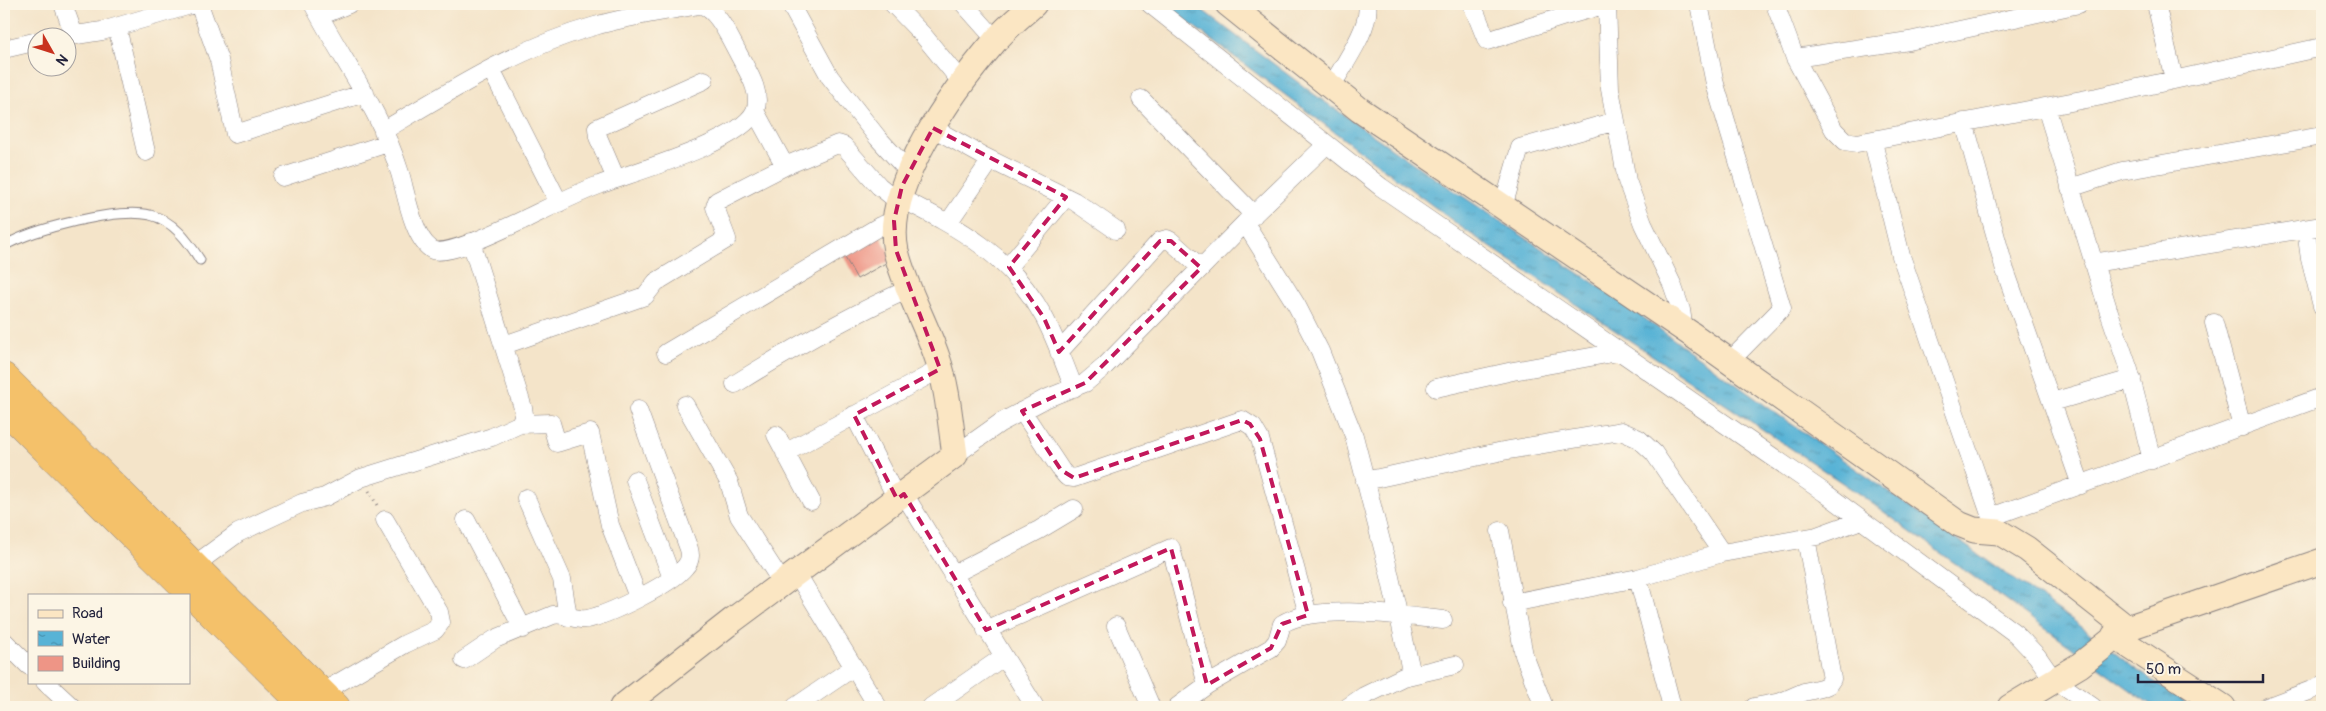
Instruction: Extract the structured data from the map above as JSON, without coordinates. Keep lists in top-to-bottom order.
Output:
{
  "legend": ["Road", "Water", "Building"],
  "scale_bar": "50 m",
  "north": "bottom right"
}
